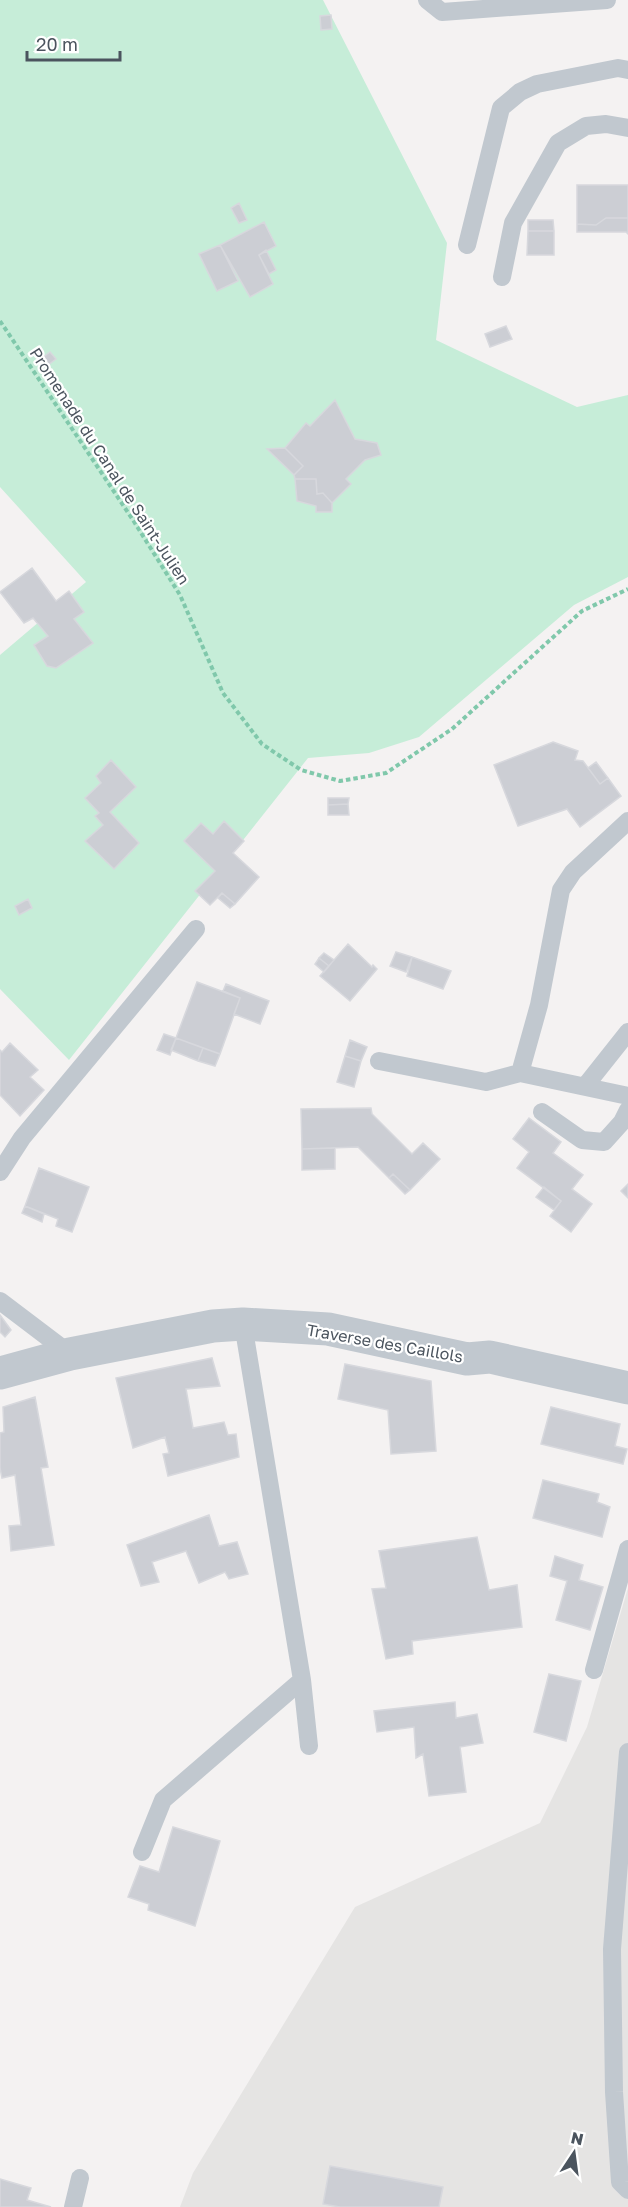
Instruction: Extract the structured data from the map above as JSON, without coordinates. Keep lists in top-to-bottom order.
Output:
{
  "streets": {
    "street": ["Traverse des Caillols"],
    "path": ["Promenade du Canal de Saint-Julien"]
  },
  "scale_bar": "20 m",
  "north": "top"
}
